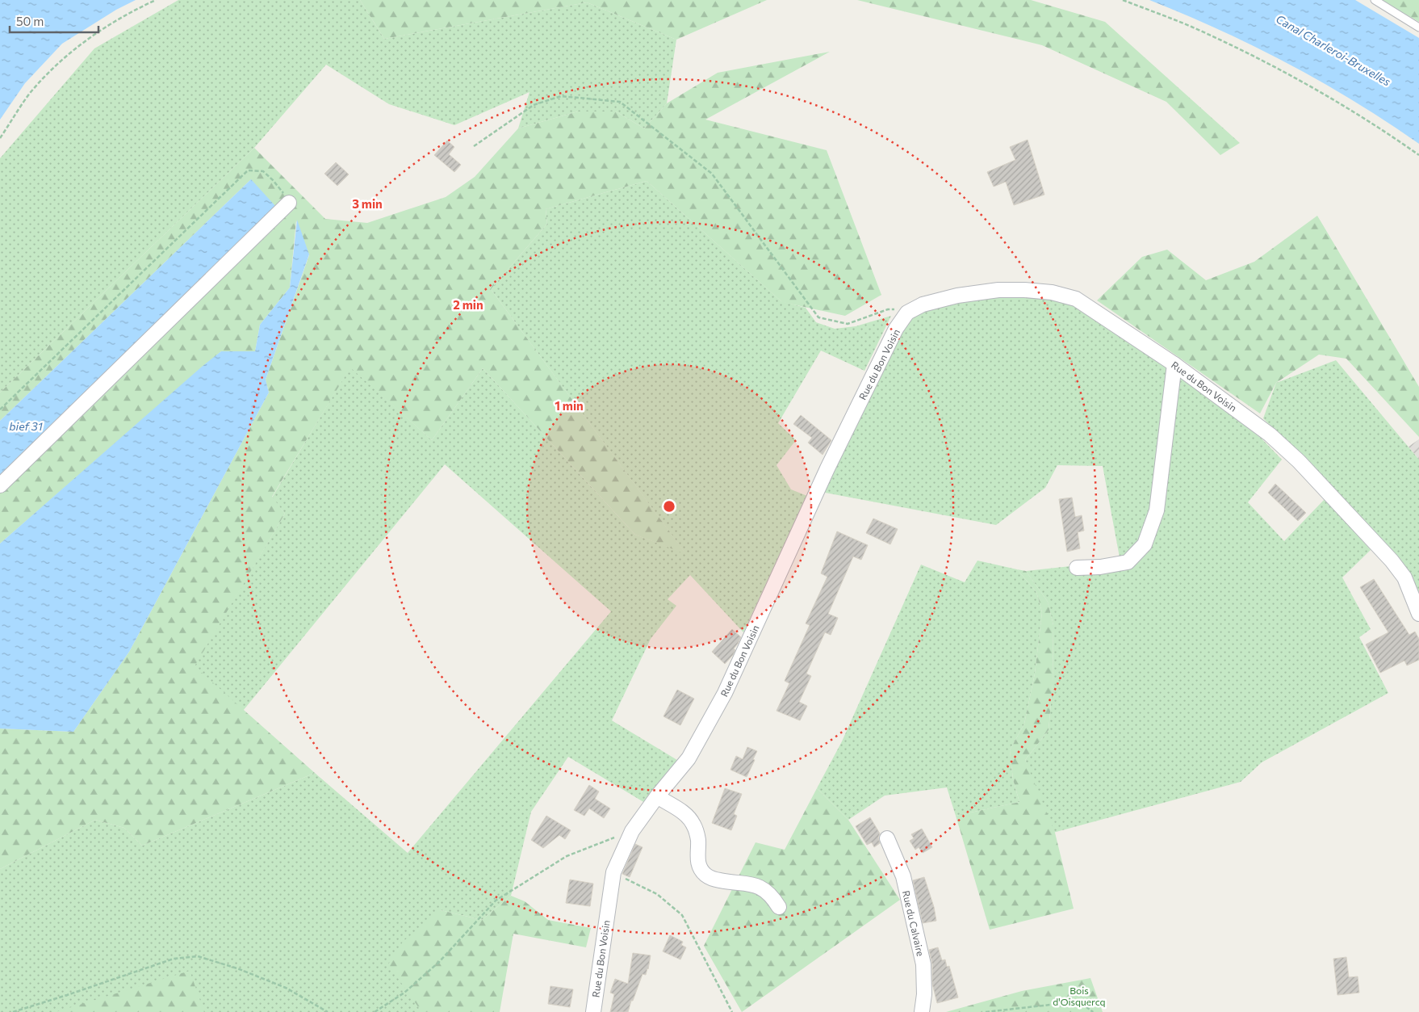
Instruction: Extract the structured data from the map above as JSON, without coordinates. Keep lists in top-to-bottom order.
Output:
{
  "streets": {
    "street": ["Rue du Bon Voisin", "Rue du Calvaire"]
  },
  "water": ["Canal Charleroi-Bruxelles", "bief 31"],
  "parks": ["Bois d'Oisquercq"],
  "scale_bar": "50 m",
  "rings": ["3 min", "2 min", "1 min"]
}
